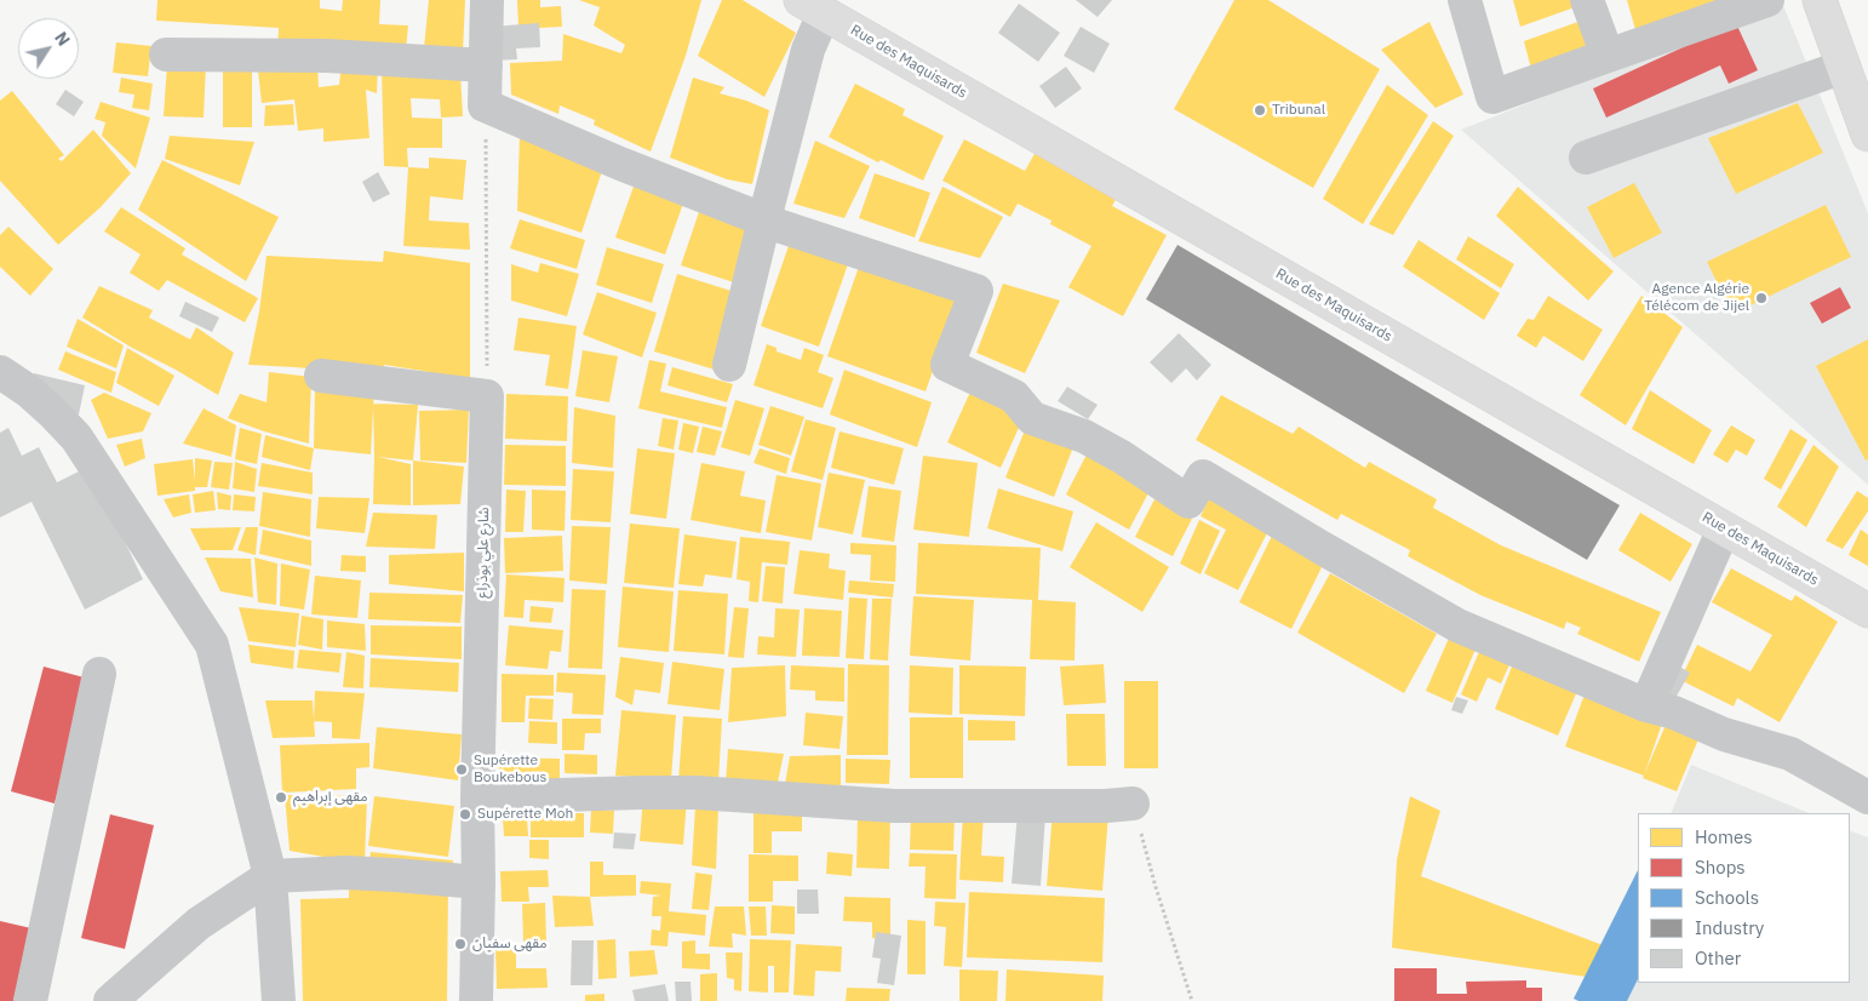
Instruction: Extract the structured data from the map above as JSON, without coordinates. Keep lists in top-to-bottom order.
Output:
{
  "streets": {
    "main road": ["Rue des Maquisards"],
    "street": ["شارع علي بوذراع"]
  },
  "places": [
    "Tribunal",
    "Agence Algérie Télécom de Jijel",
    "Supérette Boukebous",
    "مقهى إبراهيم",
    "Supérette Moh",
    "مقهى سفيان"
  ],
  "legend": [
    "Homes",
    "Shops",
    "Schools",
    "Industry",
    "Other"
  ],
  "north": "top right"
}
